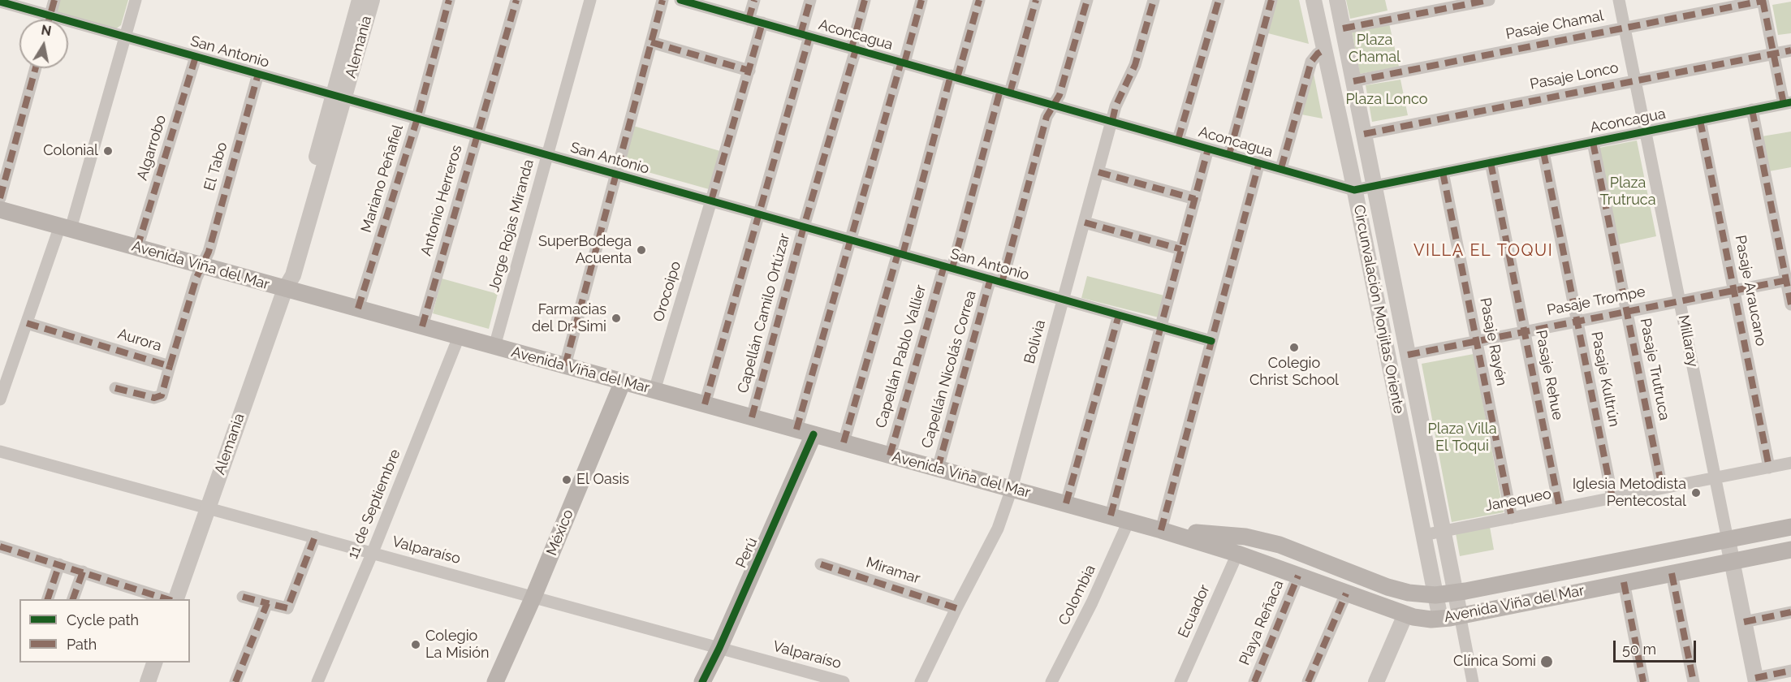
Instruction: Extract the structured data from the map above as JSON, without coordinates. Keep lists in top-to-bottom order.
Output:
{
  "streets": {
    "main road": ["Avenida Viña del Mar", "México", "Perú"],
    "street": [
      "Pasaje Chamal",
      "Aconcagua",
      "Alemania",
      "San Antonio",
      "Pasaje Lonco",
      "Algarrobo",
      "El Tabo",
      "Mariano Peñafiel",
      "Antonio Herreros",
      "Jorge Rojas Miranda",
      "Pasaje Araucano",
      "Orocoipo",
      "Pasaje Trompe",
      "Circunvalación Monjitas Oriente",
      "Capellán Camilo Ortúzar",
      "Aurora",
      "Millaray",
      "Bolivia",
      "Pasaje Rayén",
      "Capellán Pablo Vallier",
      "Capellán Nicolás Correa",
      "Pasaje Trutruca",
      "Pasaje Rehue",
      "Pasaje Kultrún",
      "Janequeo",
      "11 de Septiembre",
      "Valparaíso",
      "Miramar",
      "Colombia",
      "Ecuador",
      "Playa Reñaca"
    ]
  },
  "crossings": [
    ["Pasaje Chamal", "Circunvalación Monjitas Oriente"],
    ["Pasaje Chamal", "Millaray"],
    ["Aconcagua", "Pasaje Araucano"],
    ["Aconcagua", "Orocoipo"],
    ["Aconcagua", "Circunvalación Monjitas Oriente"],
    ["Aconcagua", "Capellán Camilo Ortúzar"],
    ["Aconcagua", "Millaray"],
    ["Aconcagua", "Bolivia"],
    ["Aconcagua", "Pasaje Rayén"],
    ["Aconcagua", "Capellán Pablo Vallier"],
    ["Aconcagua", "Capellán Nicolás Correa"],
    ["Aconcagua", "Pasaje Trutruca"],
    ["Aconcagua", "Pasaje Rehue"],
    ["Aconcagua", "Pasaje Kultrún"],
    ["Alemania", "San Antonio"],
    ["Alemania", "Avenida Viña del Mar"],
    ["Alemania", "Valparaíso"],
    ["San Antonio", "Algarrobo"],
    ["San Antonio", "El Tabo"],
    ["San Antonio", "Mariano Peñafiel"],
    ["San Antonio", "Antonio Herreros"],
    ["San Antonio", "Jorge Rojas Miranda"],
    ["San Antonio", "Orocoipo"],
    ["San Antonio", "Capellán Camilo Ortúzar"],
    ["San Antonio", "Bolivia"],
    ["San Antonio", "Capellán Pablo Vallier"],
    ["San Antonio", "Capellán Nicolás Correa"],
    ["Pasaje Lonco", "Circunvalación Monjitas Oriente"],
    ["Pasaje Lonco", "Millaray"],
    ["Algarrobo", "Avenida Viña del Mar"],
    ["El Tabo", "Avenida Viña del Mar"],
    ["El Tabo", "Aurora"],
    ["Mariano Peñafiel", "Avenida Viña del Mar"],
    ["Antonio Herreros", "Avenida Viña del Mar"],
    ["Jorge Rojas Miranda", "Avenida Viña del Mar"],
    ["Avenida Viña del Mar", "Orocoipo"],
    ["Avenida Viña del Mar", "Circunvalación Monjitas Oriente"],
    ["Avenida Viña del Mar", "Capellán Camilo Ortúzar"],
    ["Avenida Viña del Mar", "Aurora"],
    ["Avenida Viña del Mar", "Millaray"],
    ["Avenida Viña del Mar", "Bolivia"],
    ["Avenida Viña del Mar", "Capellán Pablo Vallier"],
    ["Avenida Viña del Mar", "Capellán Nicolás Correa"],
    ["Avenida Viña del Mar", "11 de Septiembre"],
    ["Avenida Viña del Mar", "México"],
    ["Avenida Viña del Mar", "Perú"],
    ["Avenida Viña del Mar", "Colombia"],
    ["Avenida Viña del Mar", "Ecuador"],
    ["Avenida Viña del Mar", "Playa Reñaca"],
    ["Pasaje Araucano", "Pasaje Trompe"],
    ["Pasaje Araucano", "Janequeo"],
    ["Pasaje Trompe", "Circunvalación Monjitas Oriente"],
    ["Pasaje Trompe", "Millaray"],
    ["Pasaje Trompe", "Pasaje Rayén"],
    ["Pasaje Trompe", "Pasaje Trutruca"],
    ["Pasaje Trompe", "Pasaje Rehue"],
    ["Pasaje Trompe", "Pasaje Kultrún"],
    ["Circunvalación Monjitas Oriente", "Janequeo"],
    ["Millaray", "Janequeo"],
    ["Bolivia", "Miramar"],
    ["Pasaje Rayén", "Janequeo"],
    ["Pasaje Trutruca", "Janequeo"],
    ["Pasaje Rehue", "Janequeo"],
    ["Pasaje Kultrún", "Janequeo"],
    ["11 de Septiembre", "Valparaíso"],
    ["México", "Valparaíso"],
    ["Valparaíso", "Perú"]
  ],
  "districts": ["VILLA EL TOQUI"],
  "parks": [
    "Plaza Chamal",
    "Plaza Lonco",
    "Plaza Trutruca",
    "Plaza Villa El Toqui"
  ],
  "places": [
    "Colonial",
    "SuperBodega Acuenta",
    "Farmacias del Dr. Simi",
    "Colegio Christ School",
    "El Oasis",
    "Iglesia Metodista Pentecostal",
    "Colegio La Misión",
    "Clínica Somi"
  ],
  "legend": ["Cycle path", "Path"],
  "scale_bar": "50 m",
  "north": "top"
}
